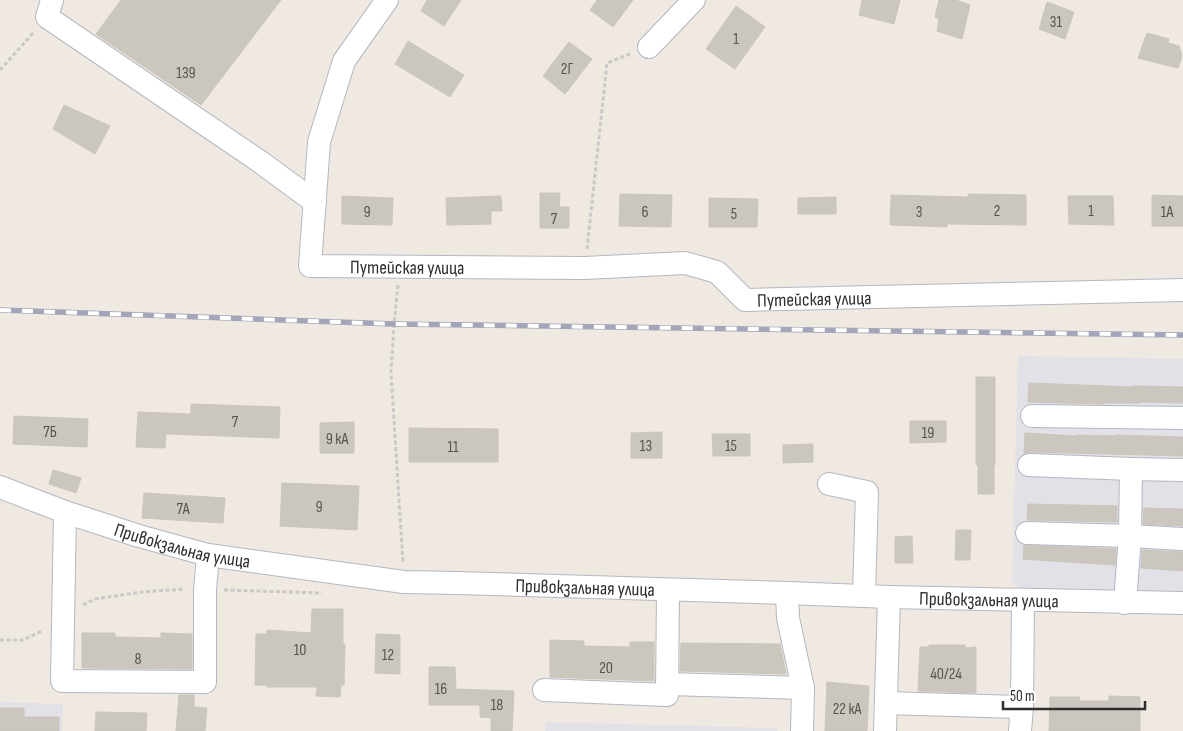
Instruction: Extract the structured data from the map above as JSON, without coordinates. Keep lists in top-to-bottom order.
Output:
{
  "streets": {
    "street": ["Путейская улица", "Привокзальная улица"]
  },
  "house_numbers": [
    "31",
    "1",
    "2Г",
    "139",
    "2",
    "1",
    "9",
    "6",
    "3",
    "1А",
    "5",
    "7",
    "7",
    "7Б",
    "19",
    "9 кА",
    "13",
    "15",
    "11",
    "9",
    "7А",
    "10",
    "12",
    "8",
    "20",
    "40/24",
    "16",
    "18",
    "22 кА"
  ],
  "scale_bar": "50 m"
}
